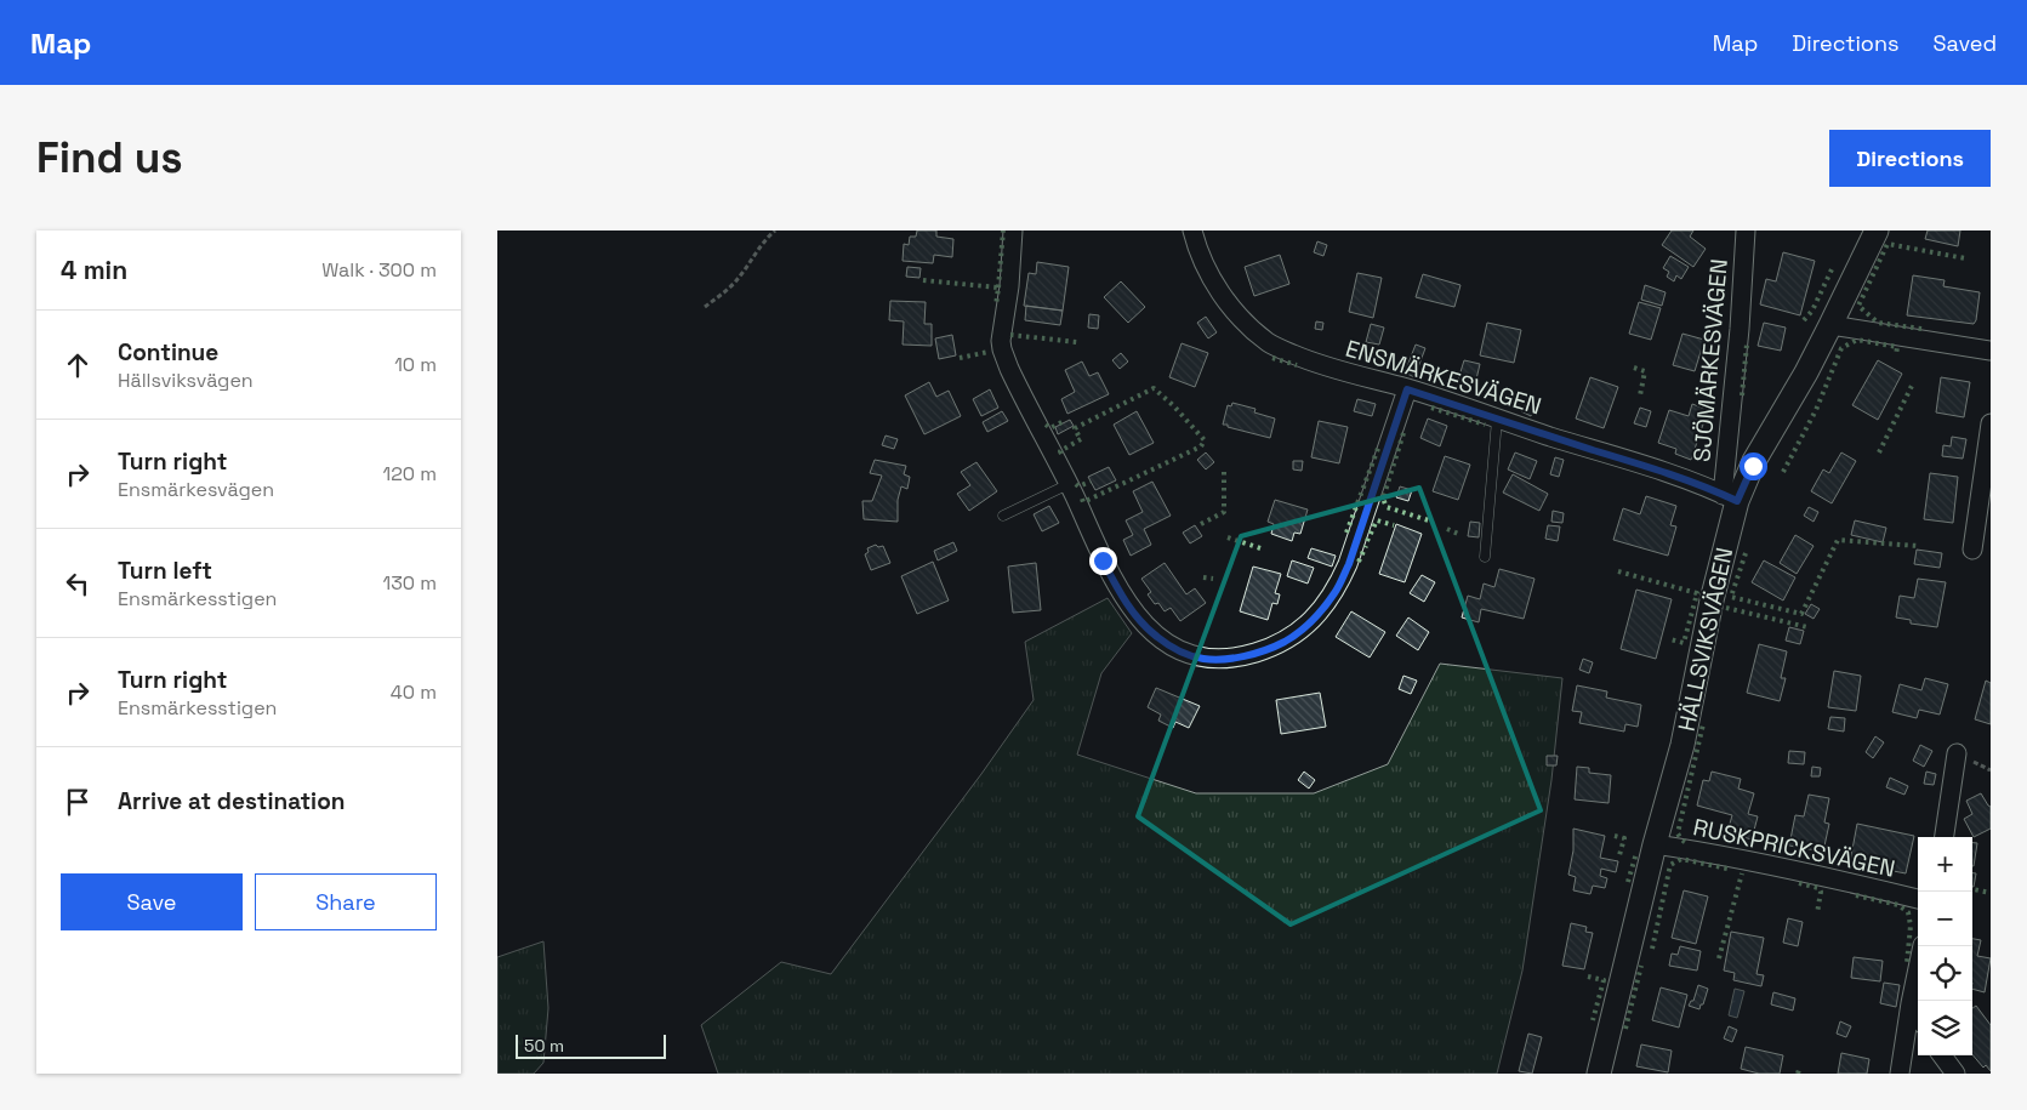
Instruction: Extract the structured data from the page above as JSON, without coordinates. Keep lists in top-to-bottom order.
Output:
{
  "streets": {
    "street": [
      "SJÖMÄRKESVÄGEN",
      "ENSMÄRKESVÄGEN",
      "HÄLLSVIKSVÄGEN",
      "RUSKPRICKSVÄGEN"
    ]
  },
  "crossings": [
    ["SJÖMÄRKESVÄGEN", "ENSMÄRKESVÄGEN"],
    ["SJÖMÄRKESVÄGEN", "HÄLLSVIKSVÄGEN"],
    ["ENSMÄRKESVÄGEN", "HÄLLSVIKSVÄGEN"],
    ["HÄLLSVIKSVÄGEN", "RUSKPRICKSVÄGEN"]
  ],
  "scale_bar": "50 m",
  "page": {
    "header": "Map",
    "nav": ["Map", "Directions", "Saved"],
    "buttons": [
      "Directions",
      ["Save", "Share"]
    ],
    "title": "Find us",
    "heading": ["4 min", "Walk · 300 m"],
    "list": [
      ["Continue", "Hällsviksvägen", "10 m"],
      ["Turn right", "Ensmärkesvägen", "120 m"],
      ["Turn left", "Ensmärkesstigen", "130 m"],
      ["Turn right", "Ensmärkesstigen", "40 m"],
      "Arrive at destination"
    ],
    "map_buttons": ["+", "−"],
    "scale": "50 m"
  }
}
